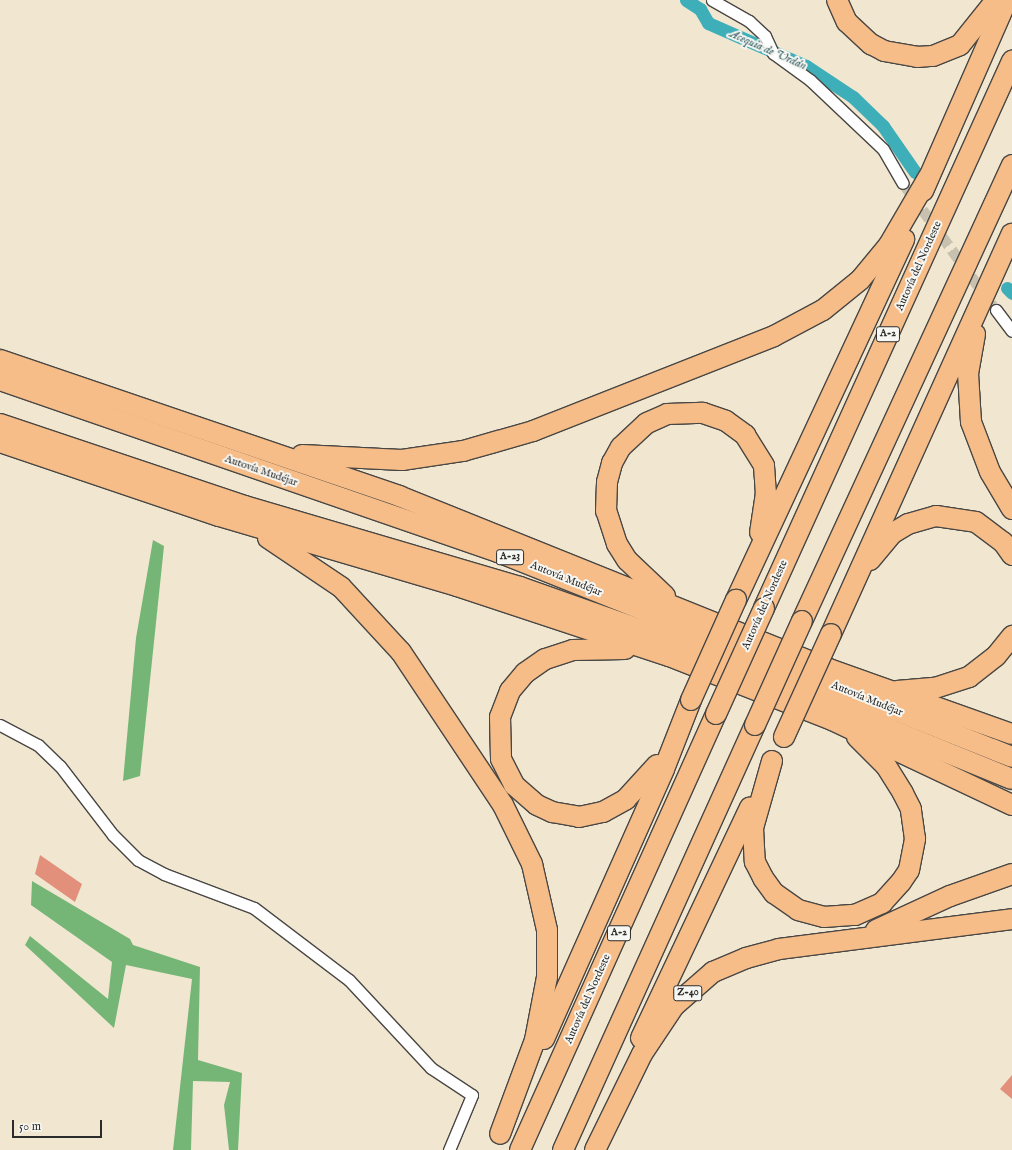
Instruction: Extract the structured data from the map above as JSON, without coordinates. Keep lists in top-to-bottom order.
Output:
{
  "streets": {
    "highway": [
      "Autovía del Nordeste",
      "A-2",
      "Autovía Mudéjar",
      "A-23",
      "Z-40"
    ]
  },
  "water": ["Acequia de Urdán"],
  "scale_bar": "50 m"
}
